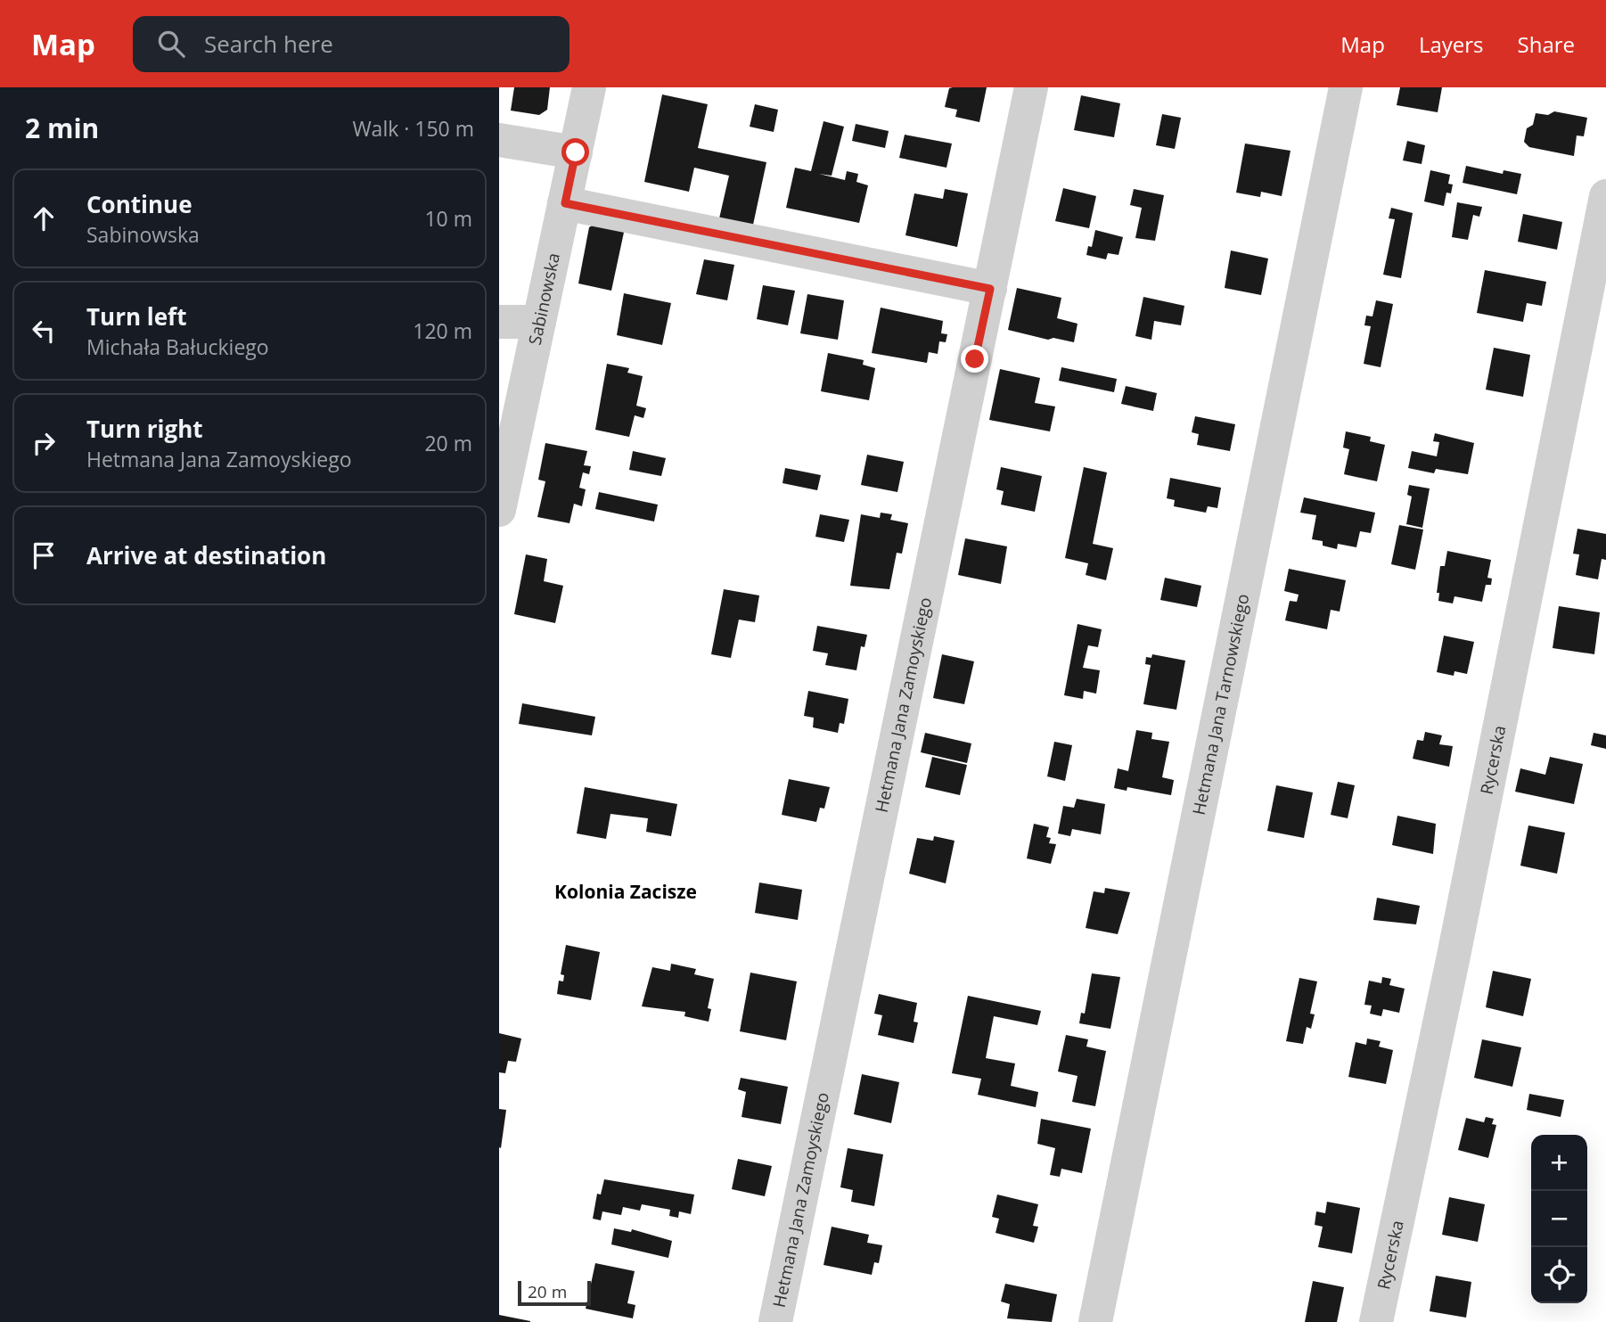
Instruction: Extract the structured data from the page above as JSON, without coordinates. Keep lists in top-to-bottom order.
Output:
{
  "streets": {
    "street": [
      "Sabinowska",
      "Hetmana Jana Zamoyskiego",
      "Hetmana Jana Tarnowskiego",
      "Rycerska"
    ]
  },
  "districts": ["Kolonia Zacisze"],
  "scale_bar": "20 m",
  "page": {
    "header": "Map",
    "search": "Search here",
    "nav": ["Map", "Layers", "Share"],
    "heading": ["2 min", "Walk · 150 m"],
    "list": [
      ["Continue", "Sabinowska", "10 m"],
      ["Turn left", "Michała Bałuckiego", "120 m"],
      ["Turn right", "Hetmana Jana Zamoyskiego", "20 m"],
      "Arrive at destination"
    ],
    "map_buttons": ["+", "−"],
    "scale": "20 m"
  }
}
